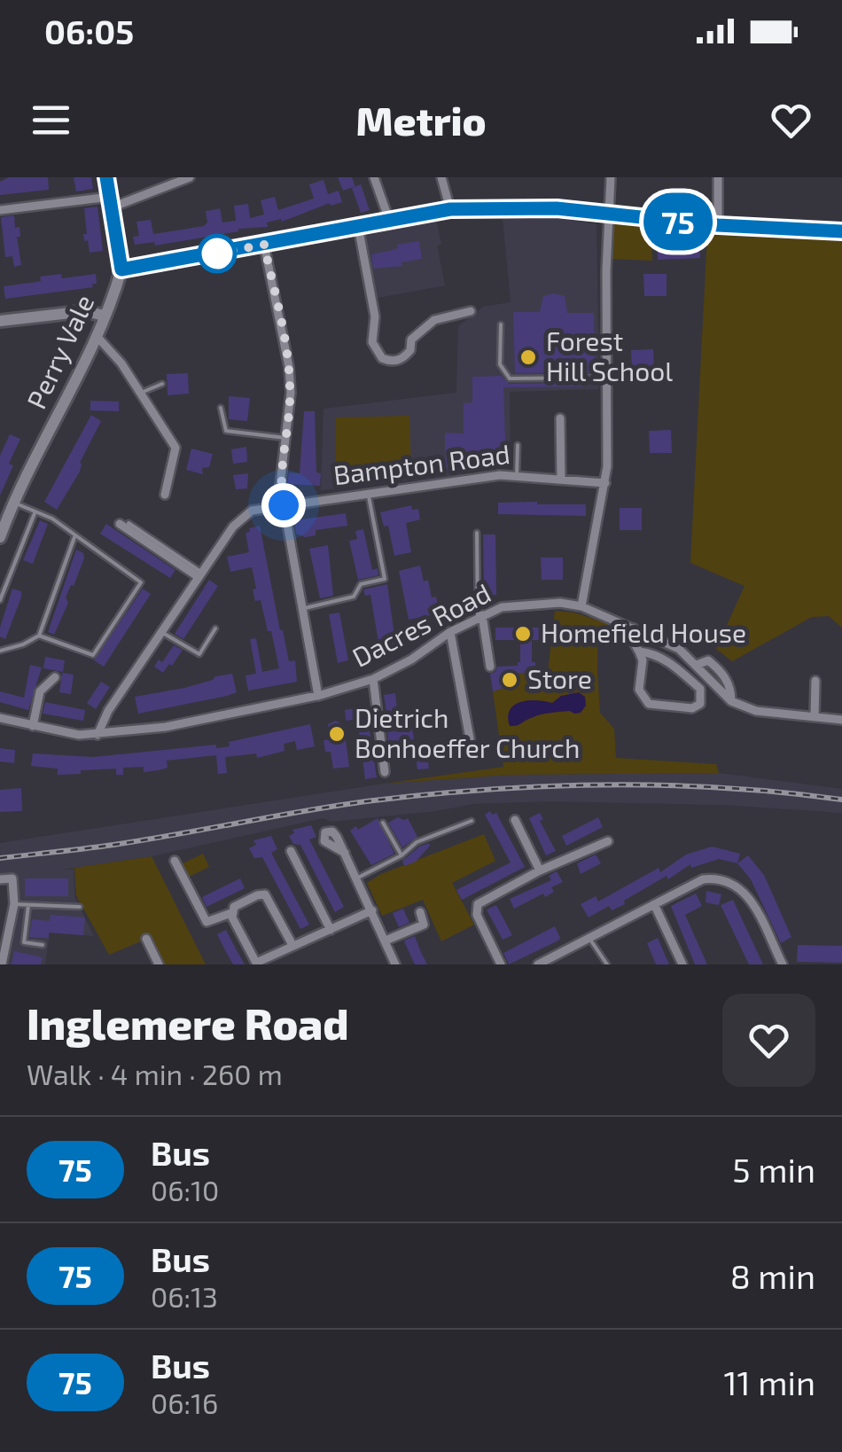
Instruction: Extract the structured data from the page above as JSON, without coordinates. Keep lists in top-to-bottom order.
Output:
{
  "streets": {
    "street": ["Perry Vale", "Bampton Road", "Dacres Road"]
  },
  "crossings": [
    ["Bampton Road", "Dacres Road"]
  ],
  "places": [
    "Forest Hill School",
    "Homefield House",
    "Store",
    "Dietrich Bonhoeffer Church"
  ],
  "lines": ["bus line 75"],
  "page": {
    "status": "06:05",
    "header": "Metrio",
    "on_map": "75",
    "heading": ["Inglemere Road", "Walk · 4 min · 260 m"],
    "list": [
      {
        "mark": "75",
        "name": "Bus",
        "note": "06:10",
        "value": "5 min"
      },
      {
        "mark": "75",
        "name": "Bus",
        "note": "06:13",
        "value": "8 min"
      },
      {
        "mark": "75",
        "name": "Bus",
        "note": "06:16",
        "value": "11 min"
      }
    ]
  }
}
